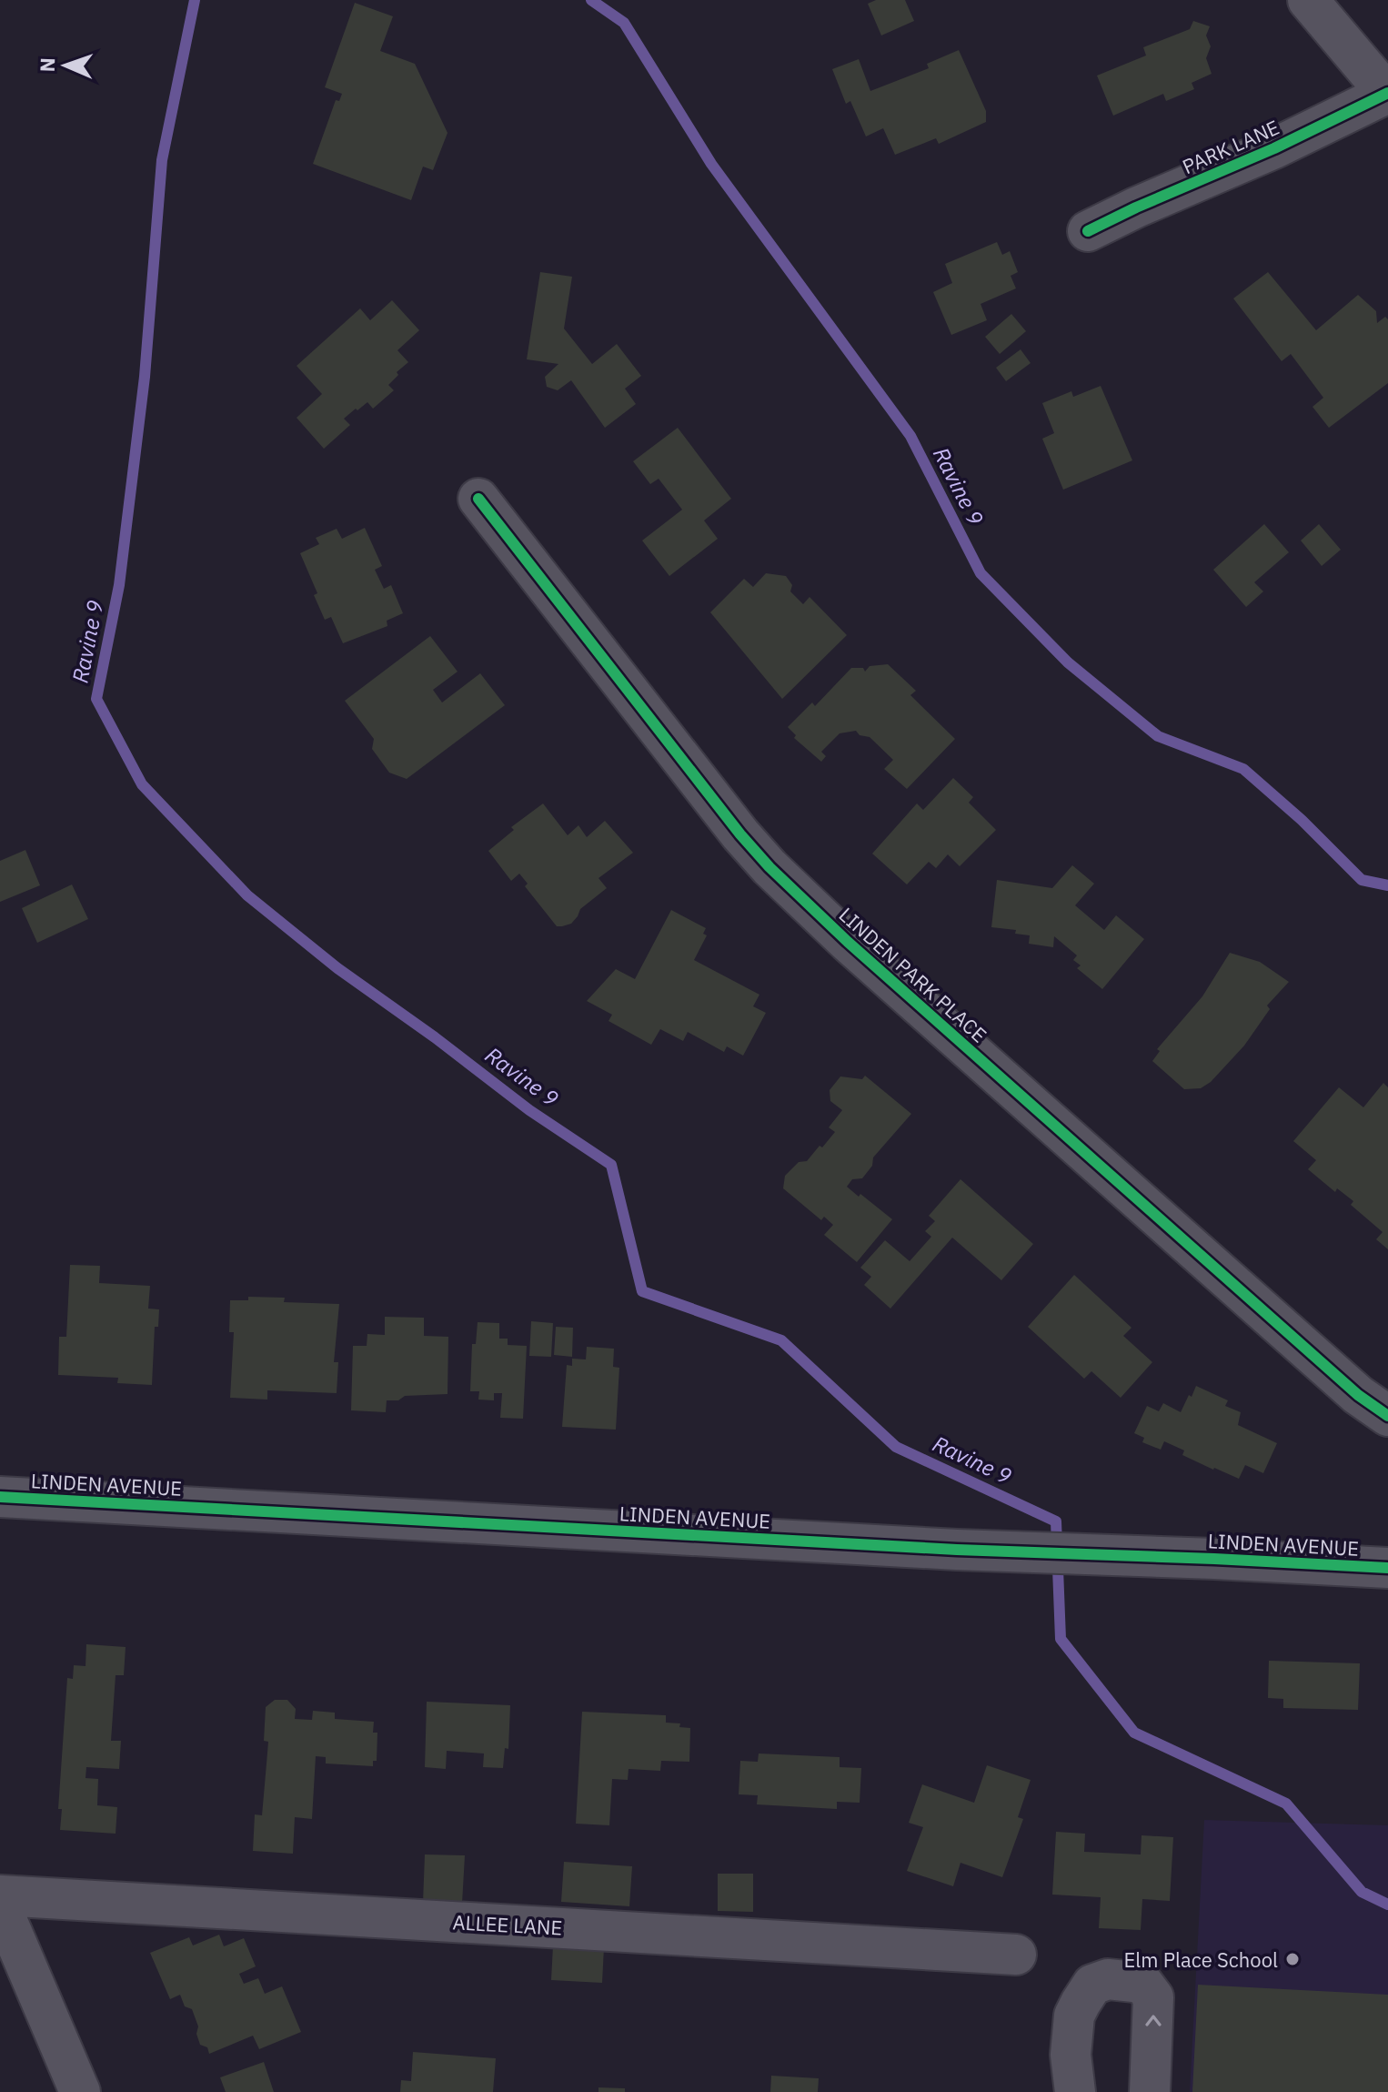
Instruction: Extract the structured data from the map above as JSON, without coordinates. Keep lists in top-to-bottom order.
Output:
{
  "streets": {
    "street": [
      "PARK LANE",
      "LINDEN PARK PLACE",
      "LINDEN AVENUE",
      "ALLEE LANE"
    ]
  },
  "water": ["Ravine 9"],
  "places": ["Elm Place School"],
  "north": "left"
}
